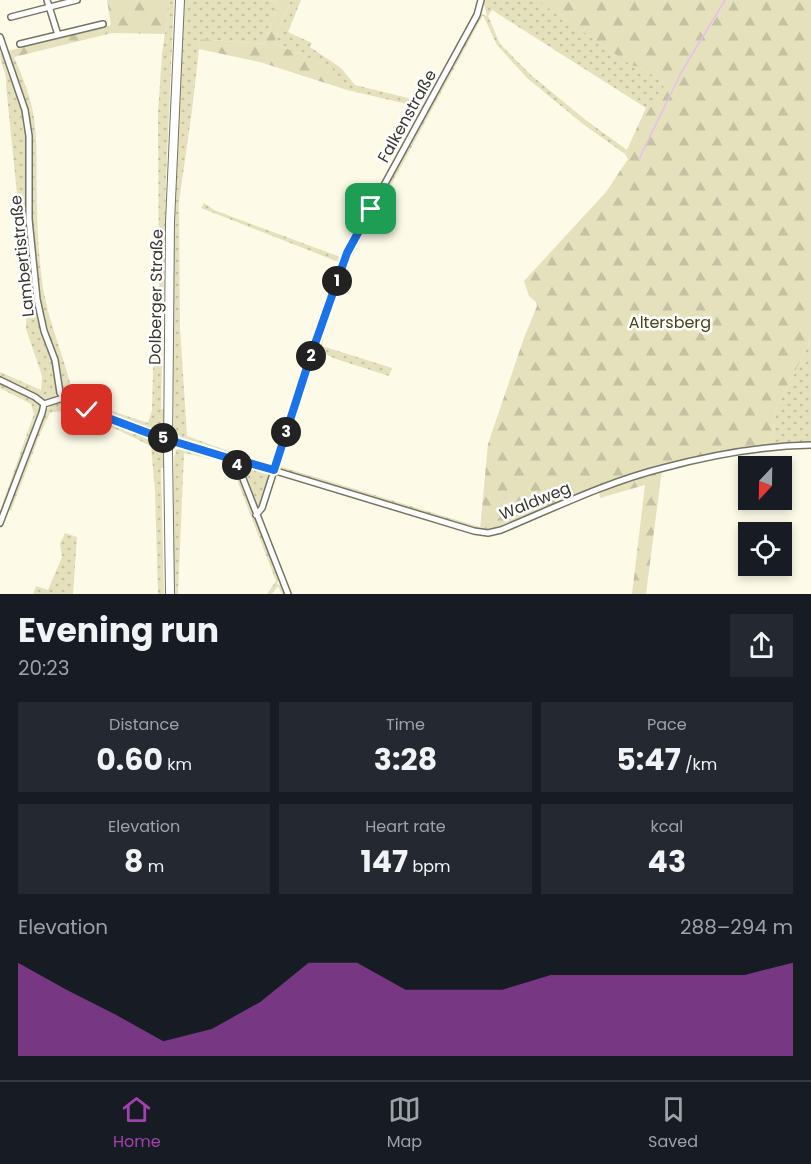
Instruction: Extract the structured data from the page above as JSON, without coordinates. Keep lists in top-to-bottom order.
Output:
{
  "streets": {
    "main road": ["Dolberger Straße"],
    "street": ["Falkenstraße", "Lambertistraße", "Waldweg"]
  },
  "crossings": [
    ["Falkenstraße", "Waldweg"]
  ],
  "parks": ["Altersberg"],
  "north": "bottom",
  "page": {
    "pins": [
      "1",
      "2",
      "3",
      "5",
      "4"
    ],
    "heading": ["Evening run", "20:23"],
    "stats": [
      ["Distance", "0.60 km"],
      ["Time", "3:28"],
      ["Pace", "5:47 /km"],
      ["Elevation", "8 m"],
      ["Heart rate", "147 bpm"],
      ["kcal", "43"]
    ],
    "chart": ["Elevation", "288–294 m"],
    "tabs": ["Home", "Map", "Saved"]
  }
}
